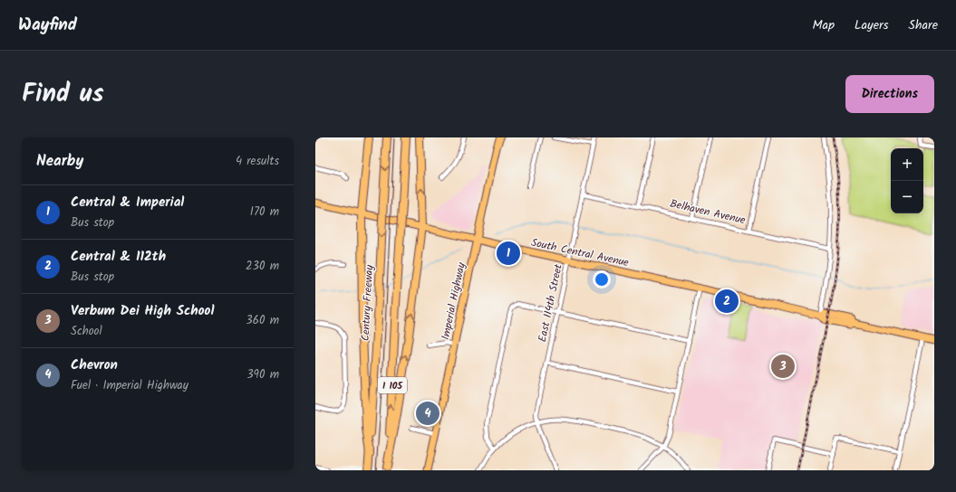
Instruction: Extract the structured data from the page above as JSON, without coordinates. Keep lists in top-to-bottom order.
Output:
{
  "streets": {
    "highway": ["Century Freeway", "I 105"],
    "main road": ["South Central Avenue", "Imperial Highway"],
    "street": ["Belhaven Avenue", "East 114th Street"]
  },
  "crossings": [
    ["Belhaven Avenue", "East 114th Street"],
    ["South Central Avenue", "Imperial Highway"],
    ["South Central Avenue", "East 114th Street"]
  ],
  "page": {
    "header": "Wayfind",
    "nav": ["Map", "Layers", "Share"],
    "title": "Find us",
    "buttons": "Directions",
    "heading": ["Nearby", "4 results"],
    "map_buttons": ["+", "−"],
    "list": [
      {
        "mark": "1",
        "name": "Central & Imperial",
        "note": "Bus stop",
        "value": "170 m"
      },
      {
        "mark": "2",
        "name": "Central & 112th",
        "note": "Bus stop",
        "value": "230 m"
      },
      {
        "mark": "3",
        "name": "Verbum Dei High School",
        "note": "School",
        "value": "360 m"
      },
      {
        "mark": "4",
        "name": "Chevron",
        "note": "Fuel · Imperial Highway",
        "value": "390 m"
      }
    ],
    "pins": [
      "1",
      "2",
      "3",
      "4"
    ]
  }
}
